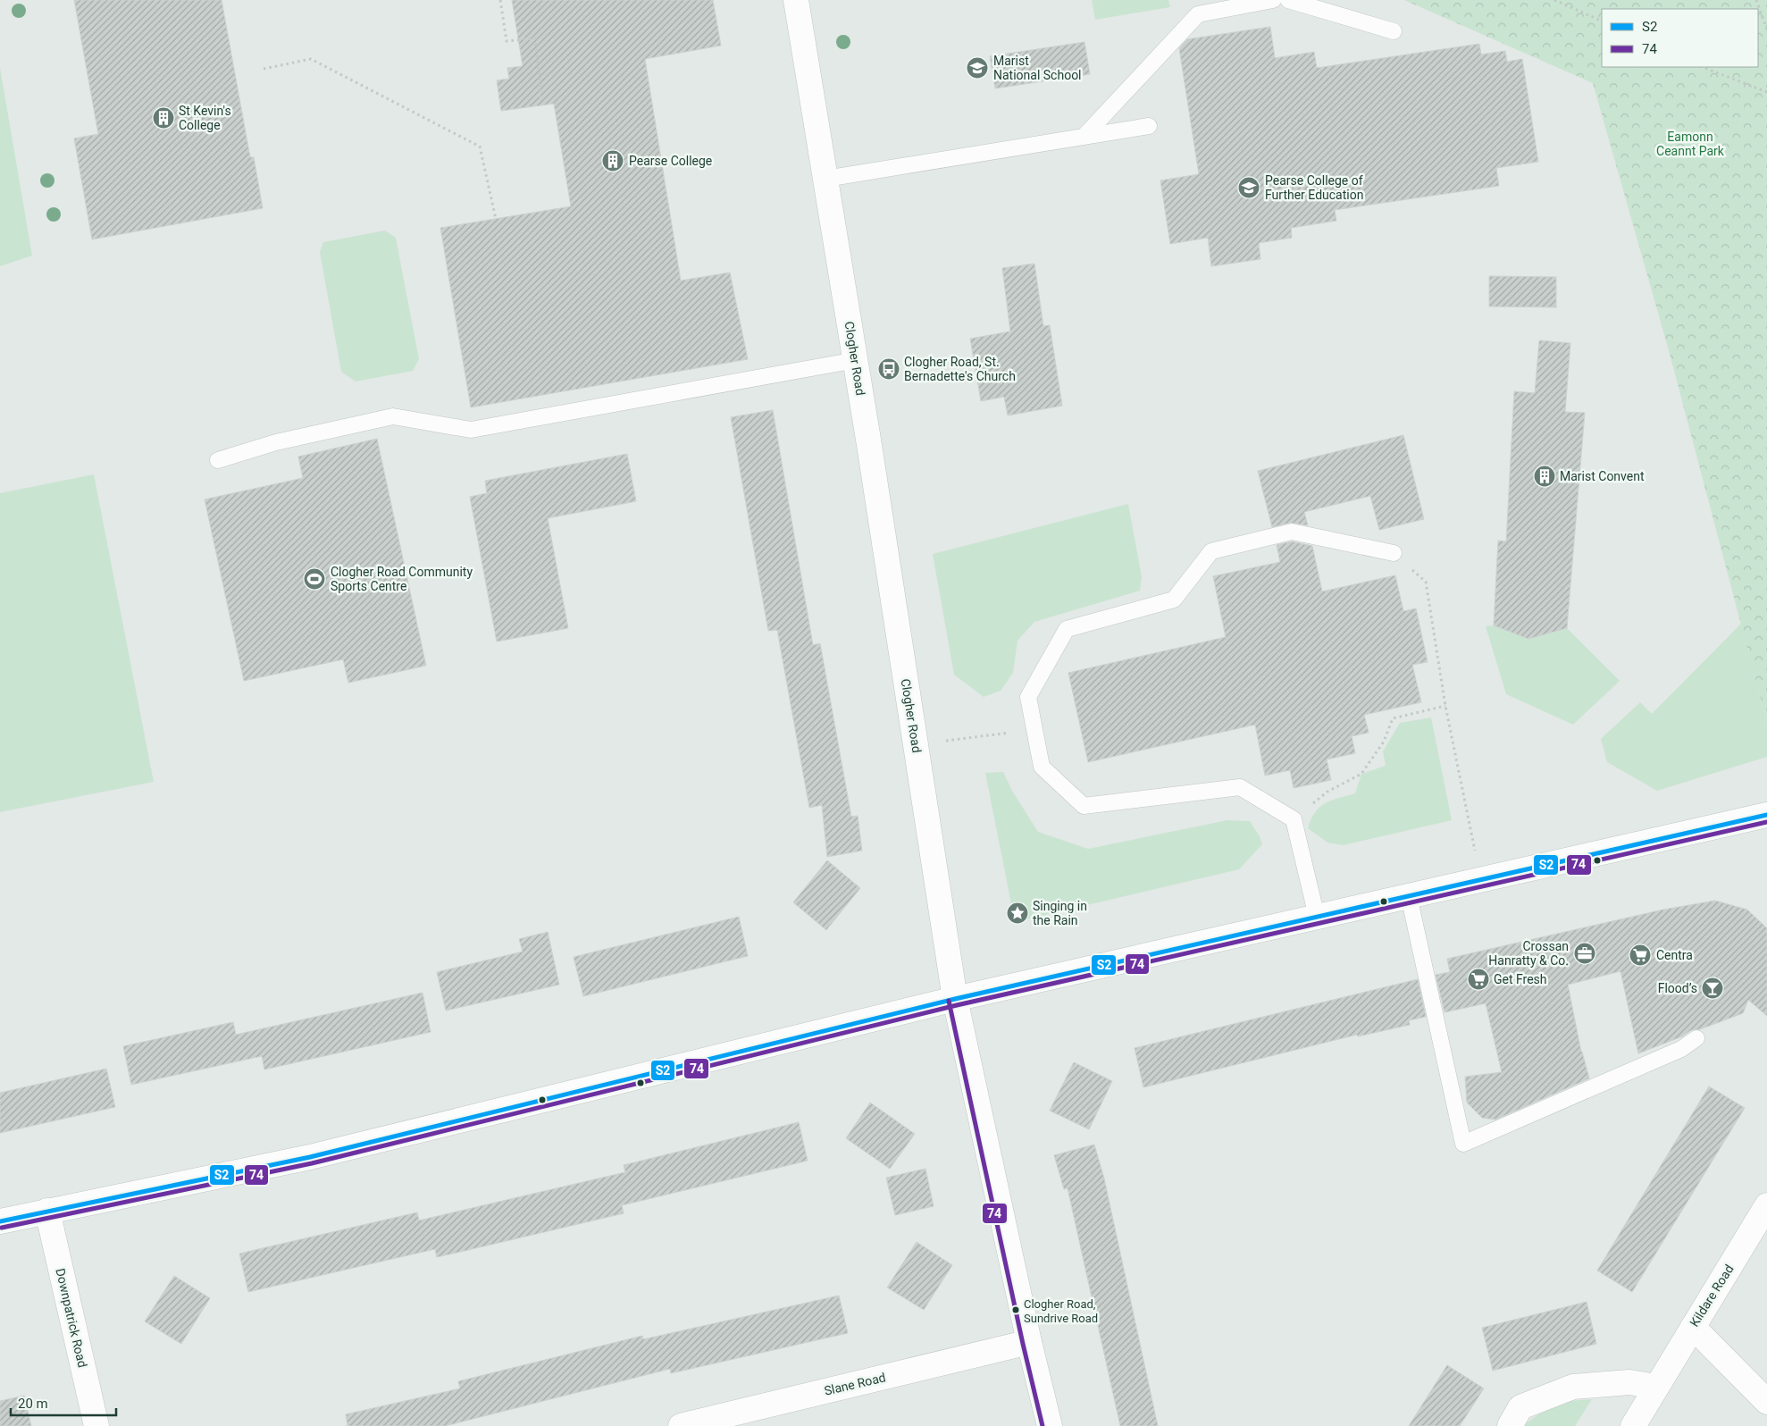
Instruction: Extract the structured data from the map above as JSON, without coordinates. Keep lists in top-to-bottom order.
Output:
{
  "streets": {
    "street": [
      "Clogher Road",
      "Kildare Road",
      "Downpatrick Road",
      "Slane Road"
    ]
  },
  "crossings": [
    ["Clogher Road", "Slane Road"]
  ],
  "parks": ["Eamonn Ceannt Park"],
  "places": {
    "school or university": ["Marist National School", "Pearse College of Further Education"],
    "building": ["St Kevin's College", "Pearse College", "Marist Convent"],
    "bus stop": ["Clogher Road, St. Bernadette's Church"],
    "sports": ["Clogher Road Community Sports Centre"],
    "place": ["Singing in the Rain"],
    "office": ["Crossan Hanratty & Co."],
    "supermarket": ["Centra", "Get Fresh"],
    "bar": ["Flood’s"],
    "other": ["Clogher Road, Sundrive Road"]
  },
  "lines": ["transit line S2", "transit line 74"],
  "legend": ["S2", "74"],
  "scale_bar": "20 m"
}
